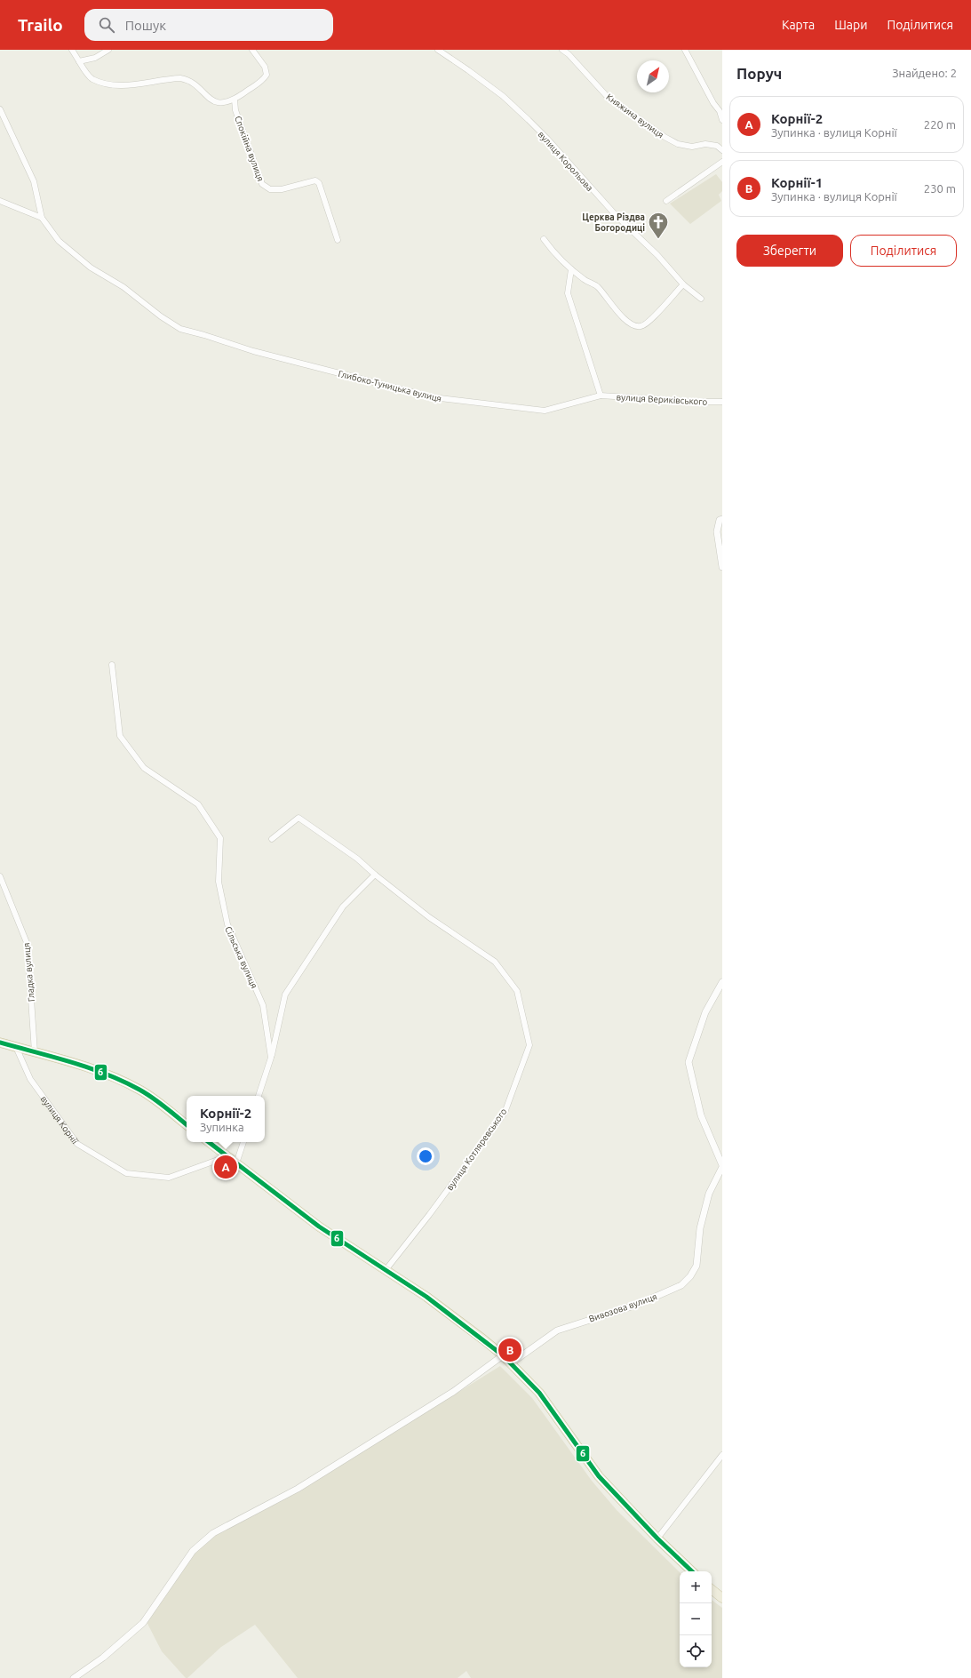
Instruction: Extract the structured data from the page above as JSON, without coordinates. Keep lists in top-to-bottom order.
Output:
{
  "streets": {
    "street": [
      "Княжина вулиця",
      "Спокійна вулиця",
      "вулиця Корольова",
      "Глибоко-Туницька вулиця",
      "вулиця Вериківського",
      "Сільська вулиця",
      "Гладка вулиця",
      "вулиця Корнії",
      "вулиця Котляревського",
      "Вивозова вулиця"
    ]
  },
  "crossings": [
    ["Глибоко-Туницька вулиця", "вулиця Вериківського"],
    ["Сільська вулиця", "вулиця Котляревського"]
  ],
  "places": {
    "church": ["Церква Різдва Богородиці"]
  },
  "lines": ["transit line 6"],
  "north": "top right",
  "page": {
    "header": "Trailo",
    "search": "Пошук",
    "nav": ["Карта", "Шари", "Поділитися"],
    "heading": ["Поруч", "Знайдено: 2"],
    "list": [
      {
        "mark": "A",
        "name": "Корнії-2",
        "note": "Зупинка · вулиця Корнії",
        "value": "220 m"
      },
      {
        "mark": "B",
        "name": "Корнії-1",
        "note": "Зупинка · вулиця Корнії",
        "value": "230 m"
      }
    ],
    "buttons": ["Зберегти", "Поділитися"],
    "popup": ["Корнії-2", "Зупинка"],
    "pins": ["A", "B"],
    "map_buttons": ["+", "−"]
  }
}
